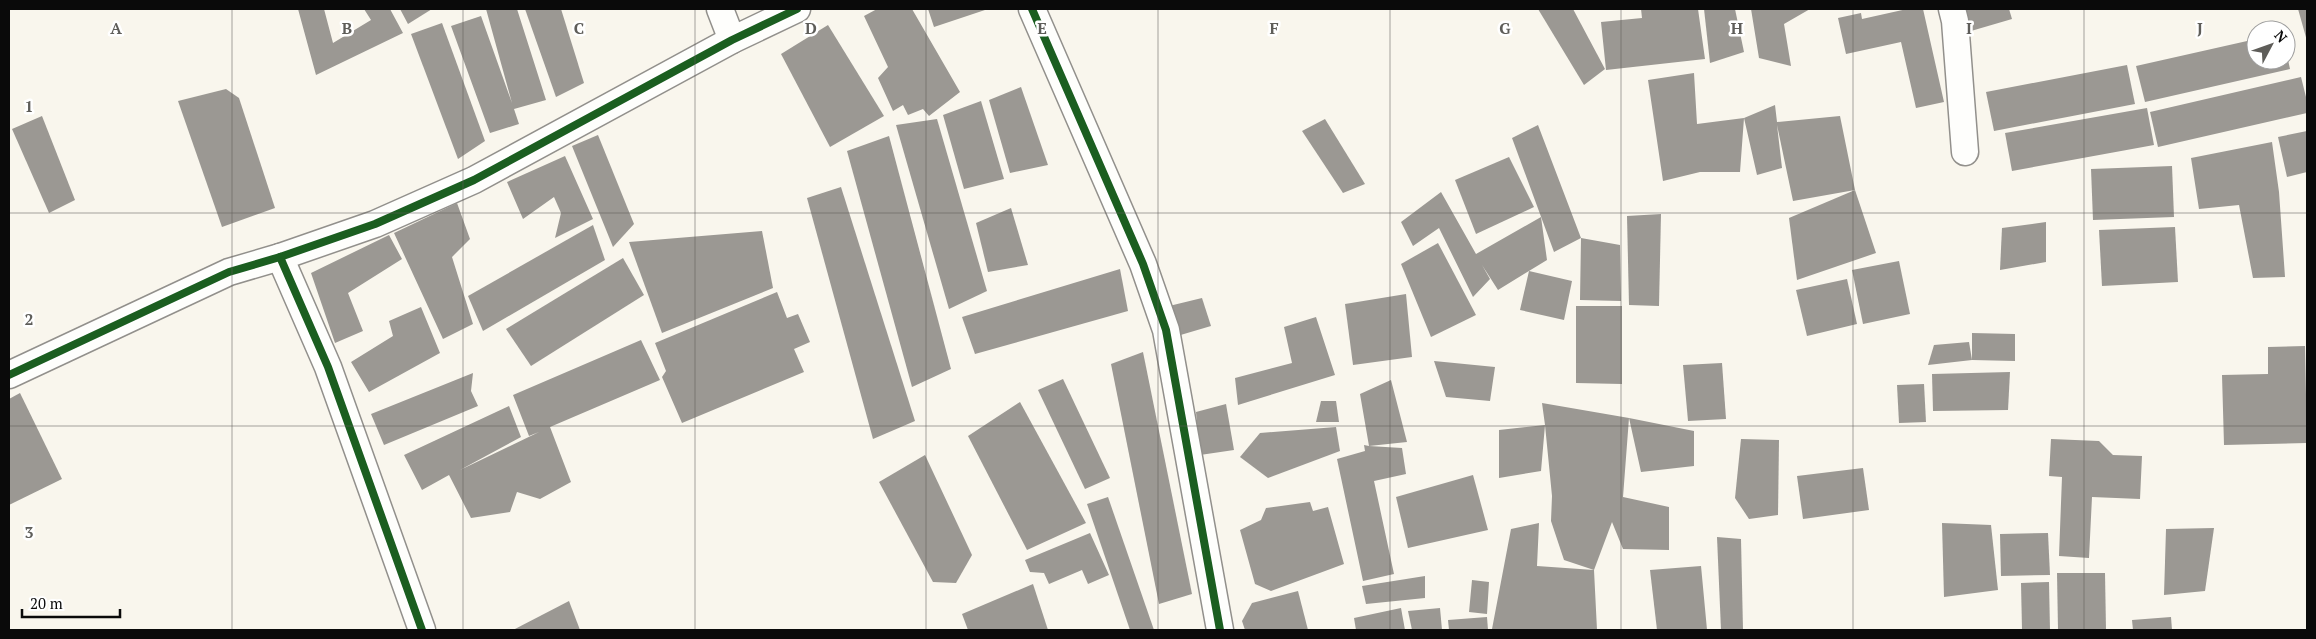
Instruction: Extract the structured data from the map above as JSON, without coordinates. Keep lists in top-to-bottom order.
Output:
{
  "scale_bar": "20 m",
  "north": "top right",
  "grid": {
    "columns": [
      "A",
      "B",
      "C",
      "D",
      "E",
      "F",
      "G",
      "H",
      "I",
      "J"
    ],
    "rows": ["1", "2", "3"]
  }
}
